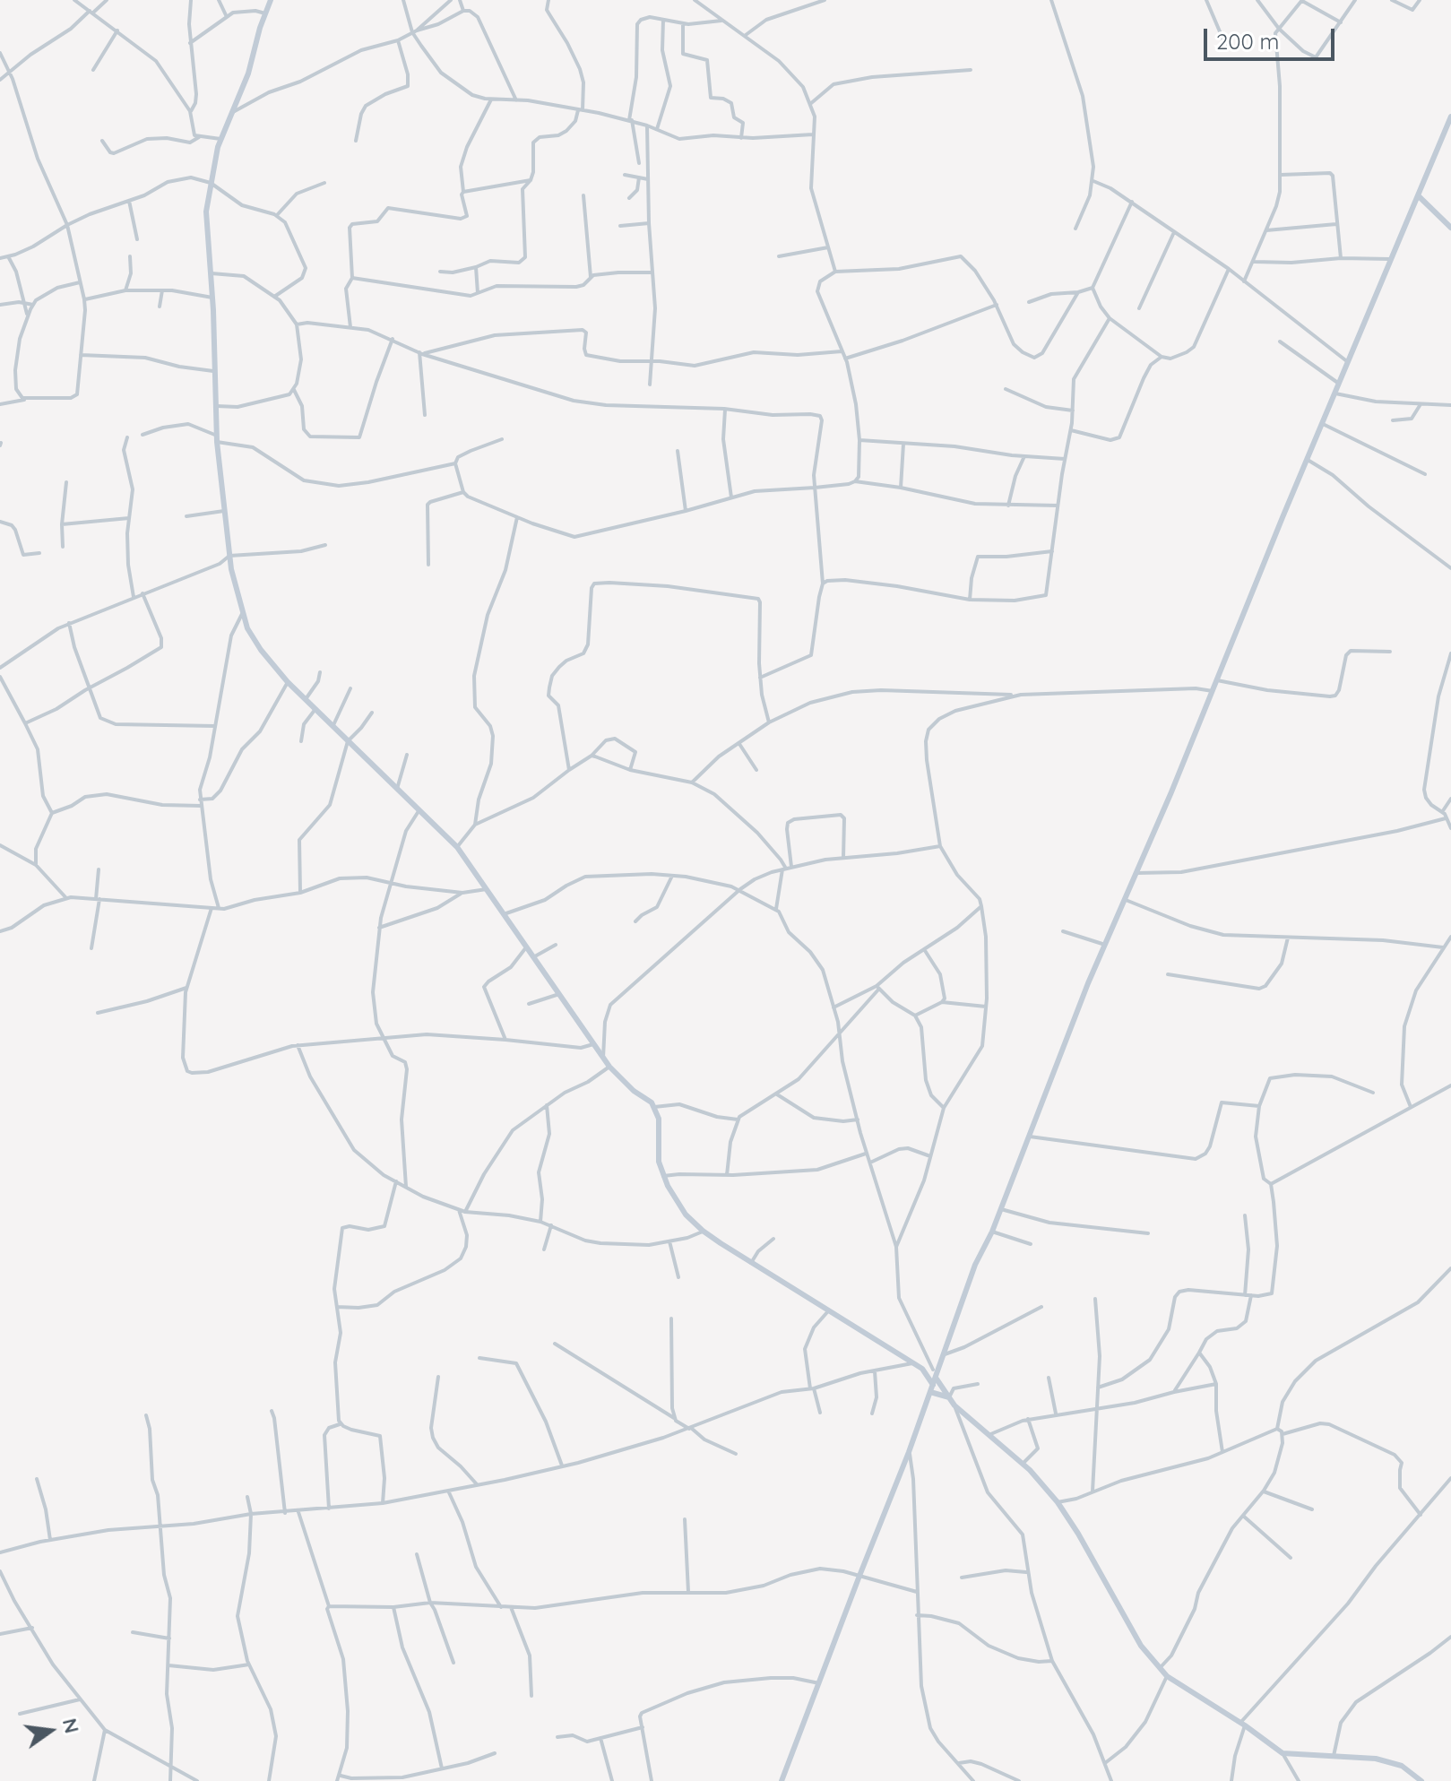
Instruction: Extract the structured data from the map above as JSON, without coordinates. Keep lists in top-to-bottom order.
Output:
{
  "scale_bar": "200 m",
  "north": "right"
}
